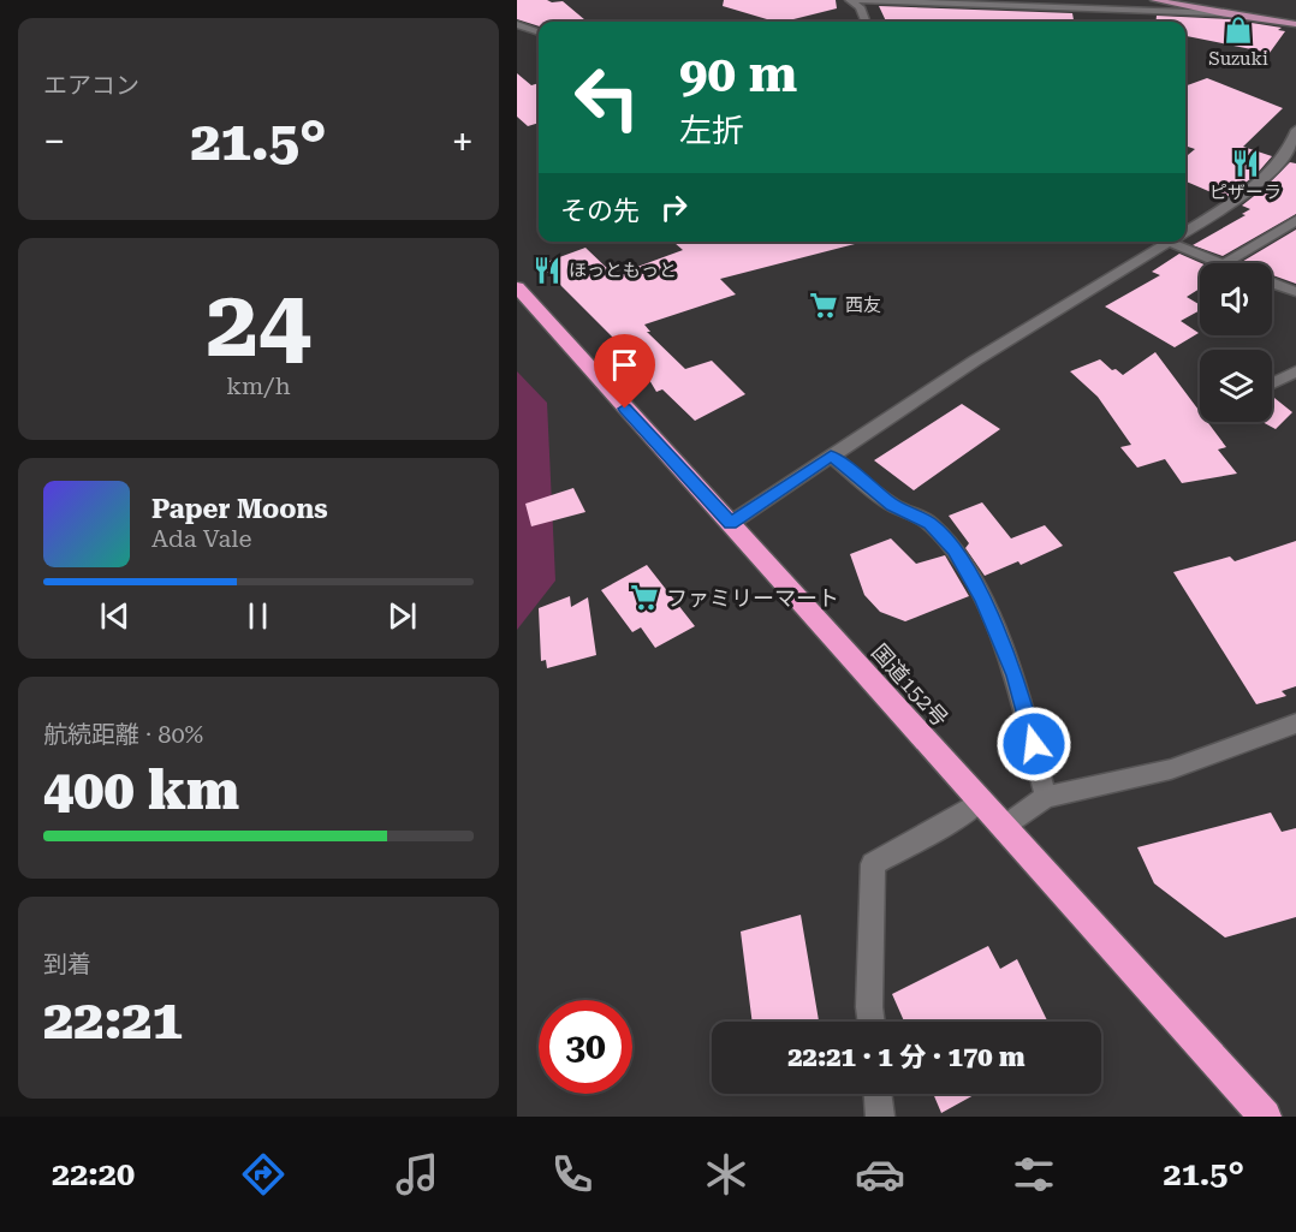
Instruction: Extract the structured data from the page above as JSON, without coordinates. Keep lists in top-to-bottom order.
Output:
{
  "streets": {
    "highway": ["国道152号"]
  },
  "places": {
    "shop": ["Suzuki"],
    "restaurant": ["ピザーラ", "ほっともっと"],
    "supermarket": ["西友", "ファミリーマート"]
  },
  "page": {
    "tile": [
      "エアコン",
      ["24", "km/h"],
      ["航続距離 · 80%", "400 km"],
      ["到着", "22:21"]
    ],
    "turn": ["90 m", "左折"],
    "heat": ["−", "21.5°", "+"],
    "then": "その先",
    "song": ["Paper Moons", "Ada Vale"],
    "limit": "30",
    "trip": "22:21 · 1 分 · 170 m",
    "tabs": ["22:20", "21.5°"]
  }
}
